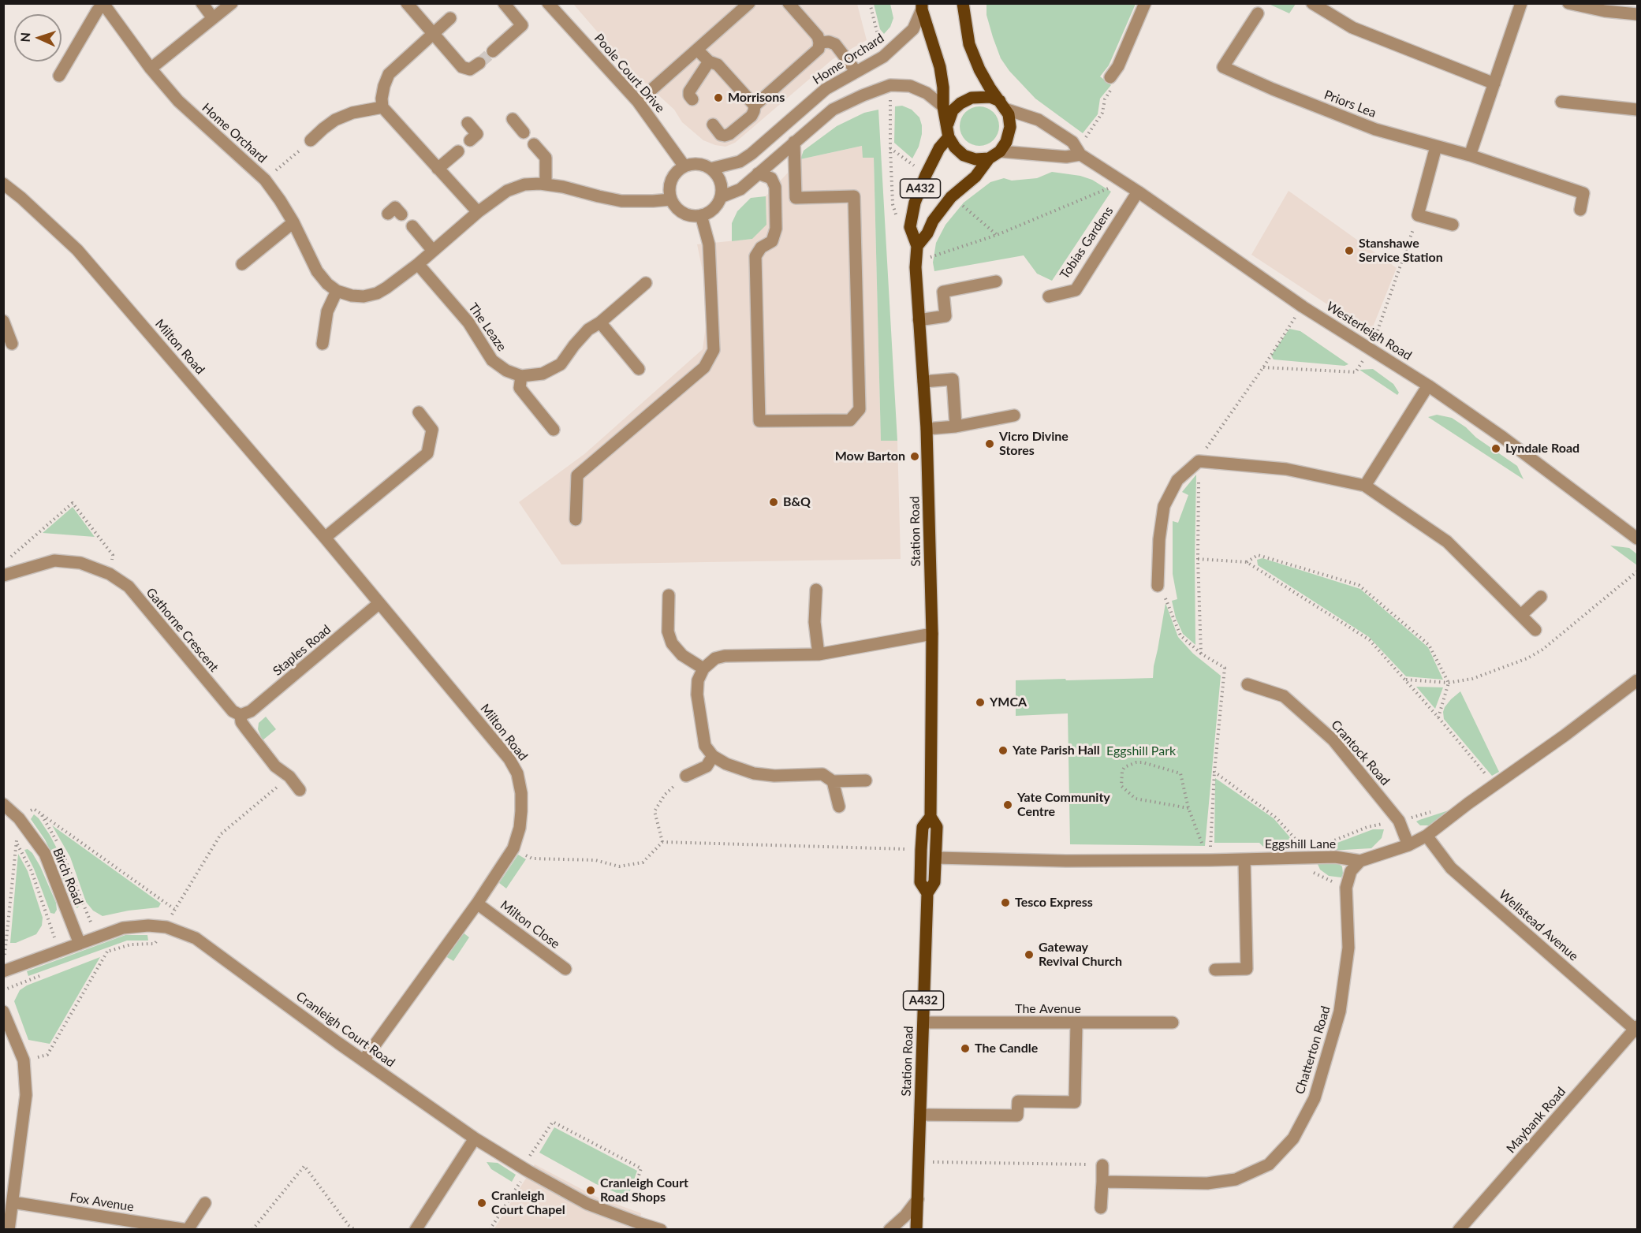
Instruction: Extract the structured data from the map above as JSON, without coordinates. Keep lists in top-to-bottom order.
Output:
{
  "streets": {
    "main road": ["A432", "Station Road"],
    "street": [
      "Home Orchard",
      "Poole Court Drive",
      "Priors Lea",
      "Tobias Gardens",
      "The Leaze",
      "Westerleigh Road",
      "Milton Road",
      "Gathorne Crescent",
      "Staples Road",
      "Crantock Road",
      "Eggshill Lane",
      "Birch Road",
      "Milton Close",
      "Wellstead Avenue",
      "The Avenue",
      "Cranleigh Court Road",
      "Chatterton Road",
      "Maybank Road",
      "Fox Avenue"
    ]
  },
  "crossings": [
    ["Home Orchard", "Poole Court Drive"],
    ["A432", "Westerleigh Road"],
    ["A432", "Station Road"],
    ["Tobias Gardens", "Westerleigh Road"],
    ["Westerleigh Road", "Station Road"],
    ["Milton Road", "Staples Road"],
    ["Milton Road", "Milton Close"],
    ["Milton Road", "Cranleigh Court Road"],
    ["Station Road", "Eggshill Lane"],
    ["Station Road", "The Avenue"],
    ["Gathorne Crescent", "Staples Road"],
    ["Crantock Road", "Eggshill Lane"],
    ["Eggshill Lane", "Wellstead Avenue"],
    ["Eggshill Lane", "Chatterton Road"],
    ["Birch Road", "Cranleigh Court Road"],
    ["Wellstead Avenue", "Maybank Road"]
  ],
  "parks": ["Eggshill Park"],
  "places": [
    "Morrisons",
    "Stanshawe Service Station",
    "Vicro Divine Stores",
    "Lyndale Road",
    "Mow Barton",
    "B&Q",
    "YMCA",
    "Yate Parish Hall",
    "Yate Community Centre",
    "Tesco Express",
    "Gateway Revival Church",
    "The Candle",
    "Cranleigh Court Road Shops",
    "Cranleigh Court Chapel"
  ],
  "north": "left"
}
